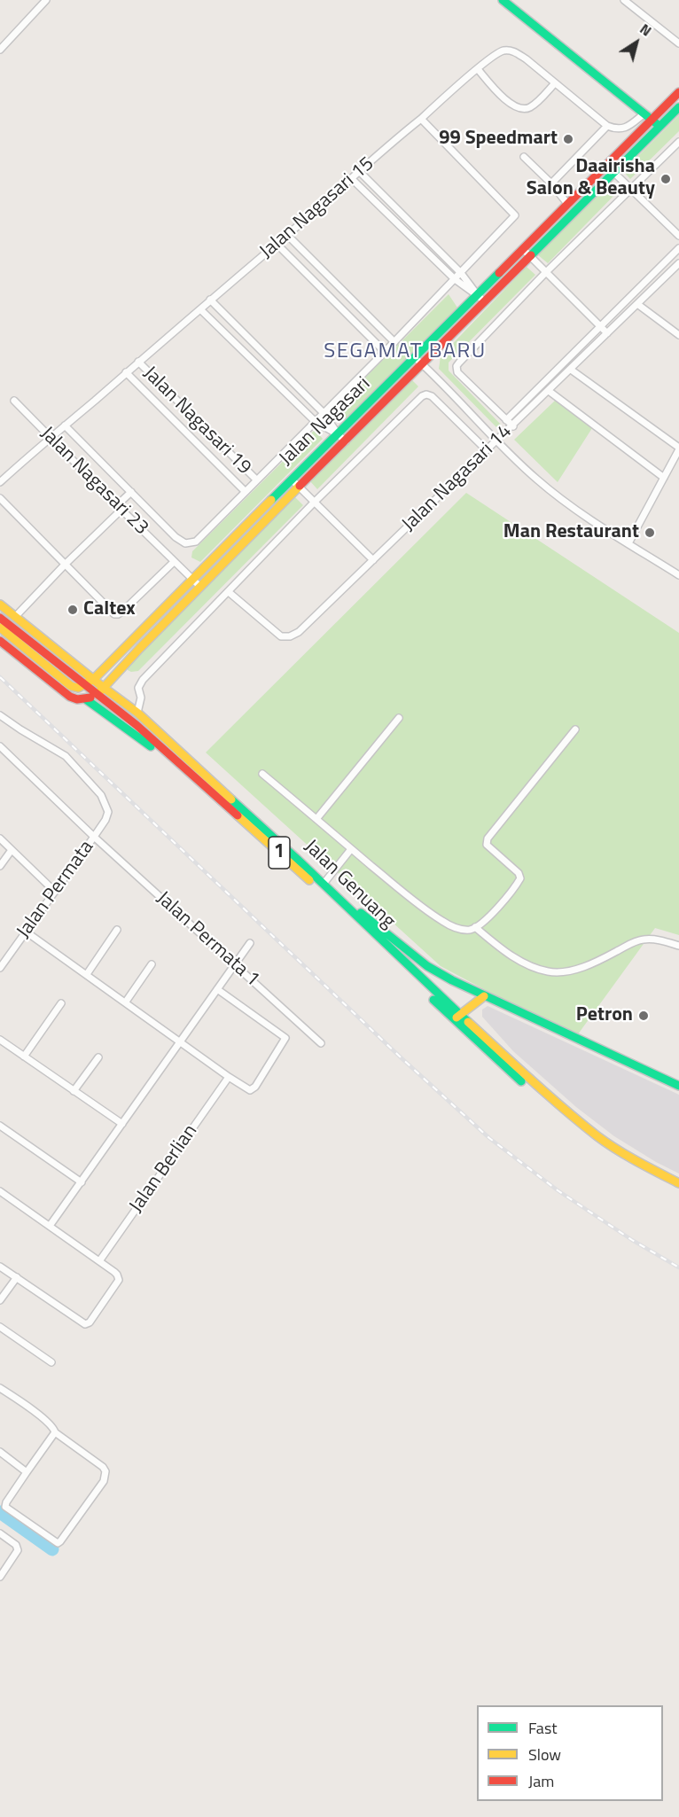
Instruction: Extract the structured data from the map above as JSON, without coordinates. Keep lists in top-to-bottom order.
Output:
{
  "streets": {
    "main road": ["Jalan Nagasari", "1", "Jalan Genuang"],
    "street": [
      "Jalan Nagasari 15",
      "Jalan Nagasari 19",
      "Jalan Nagasari 14",
      "Jalan Nagasari 23",
      "Jalan Permata",
      "Jalan Permata 1",
      "Jalan Berlian"
    ]
  },
  "crossings": [
    ["Jalan Nagasari 15", "Jalan Nagasari 19"],
    ["Jalan Nagasari 15", "Jalan Nagasari 23"],
    ["Jalan Nagasari", "Jalan Nagasari 23"],
    ["Jalan Nagasari", "Jalan Genuang"],
    ["Jalan Permata", "Jalan Permata 1"]
  ],
  "districts": ["SEGAMAT BARU"],
  "places": [
    "99 Speedmart",
    "Daairisha Salon & Beauty",
    "Man Restaurant",
    "Caltex",
    "Petron"
  ],
  "legend": ["Fast", "Slow", "Jam"],
  "north": "top right"
}
